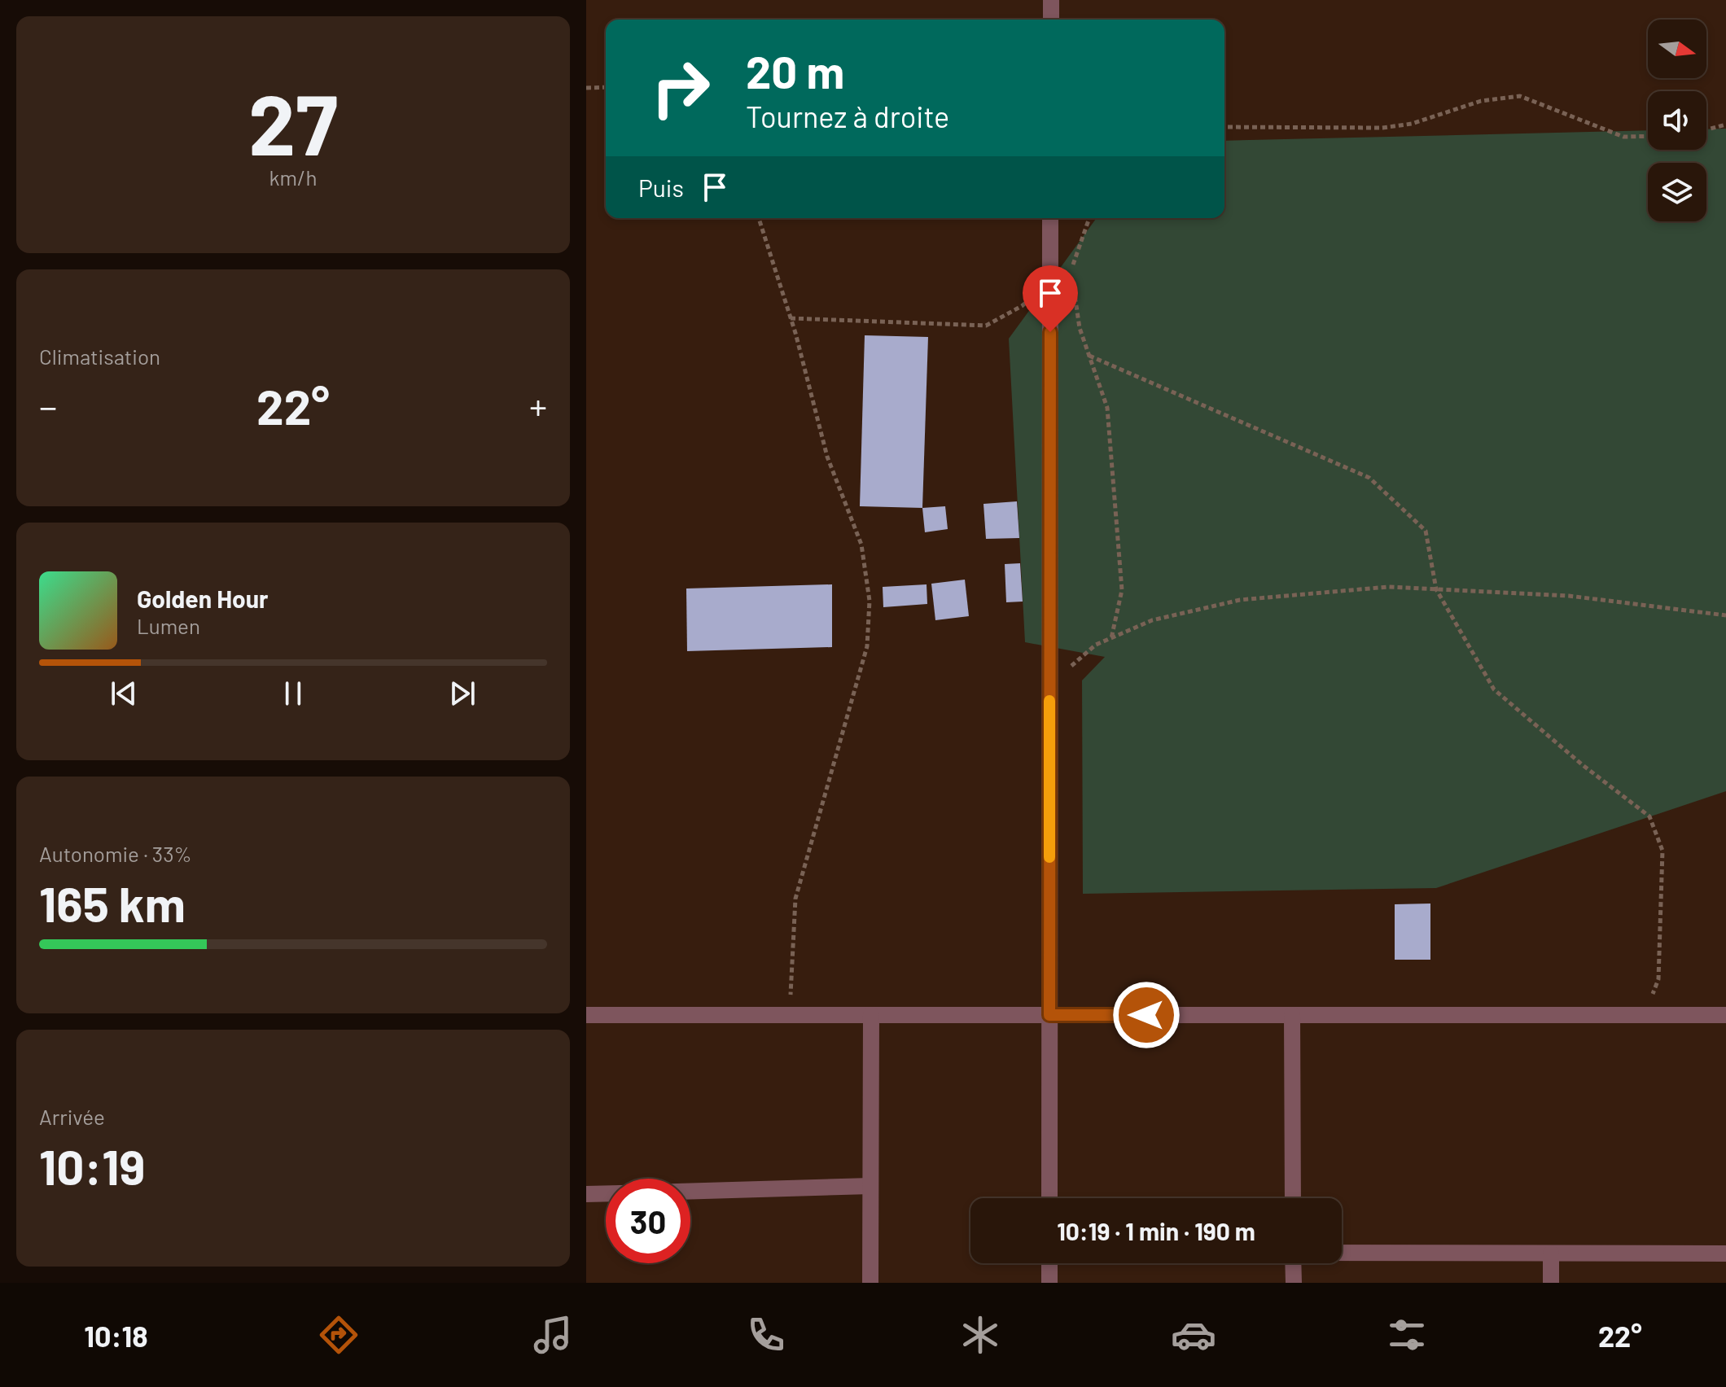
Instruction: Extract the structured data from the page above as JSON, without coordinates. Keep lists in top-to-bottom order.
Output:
{
  "north": "right",
  "page": {
    "tile": [
      ["27", "km/h"],
      "Climatisation",
      ["Autonomie · 33%", "165 km"],
      ["Arrivée", "10:19"]
    ],
    "turn": ["20 m", "Tournez à droite"],
    "then": "Puis",
    "heat": ["−", "22°", "+"],
    "song": ["Golden Hour", "Lumen"],
    "limit": "30",
    "trip": "10:19 · 1 min · 190 m",
    "tabs": ["10:18", "22°"]
  }
}
